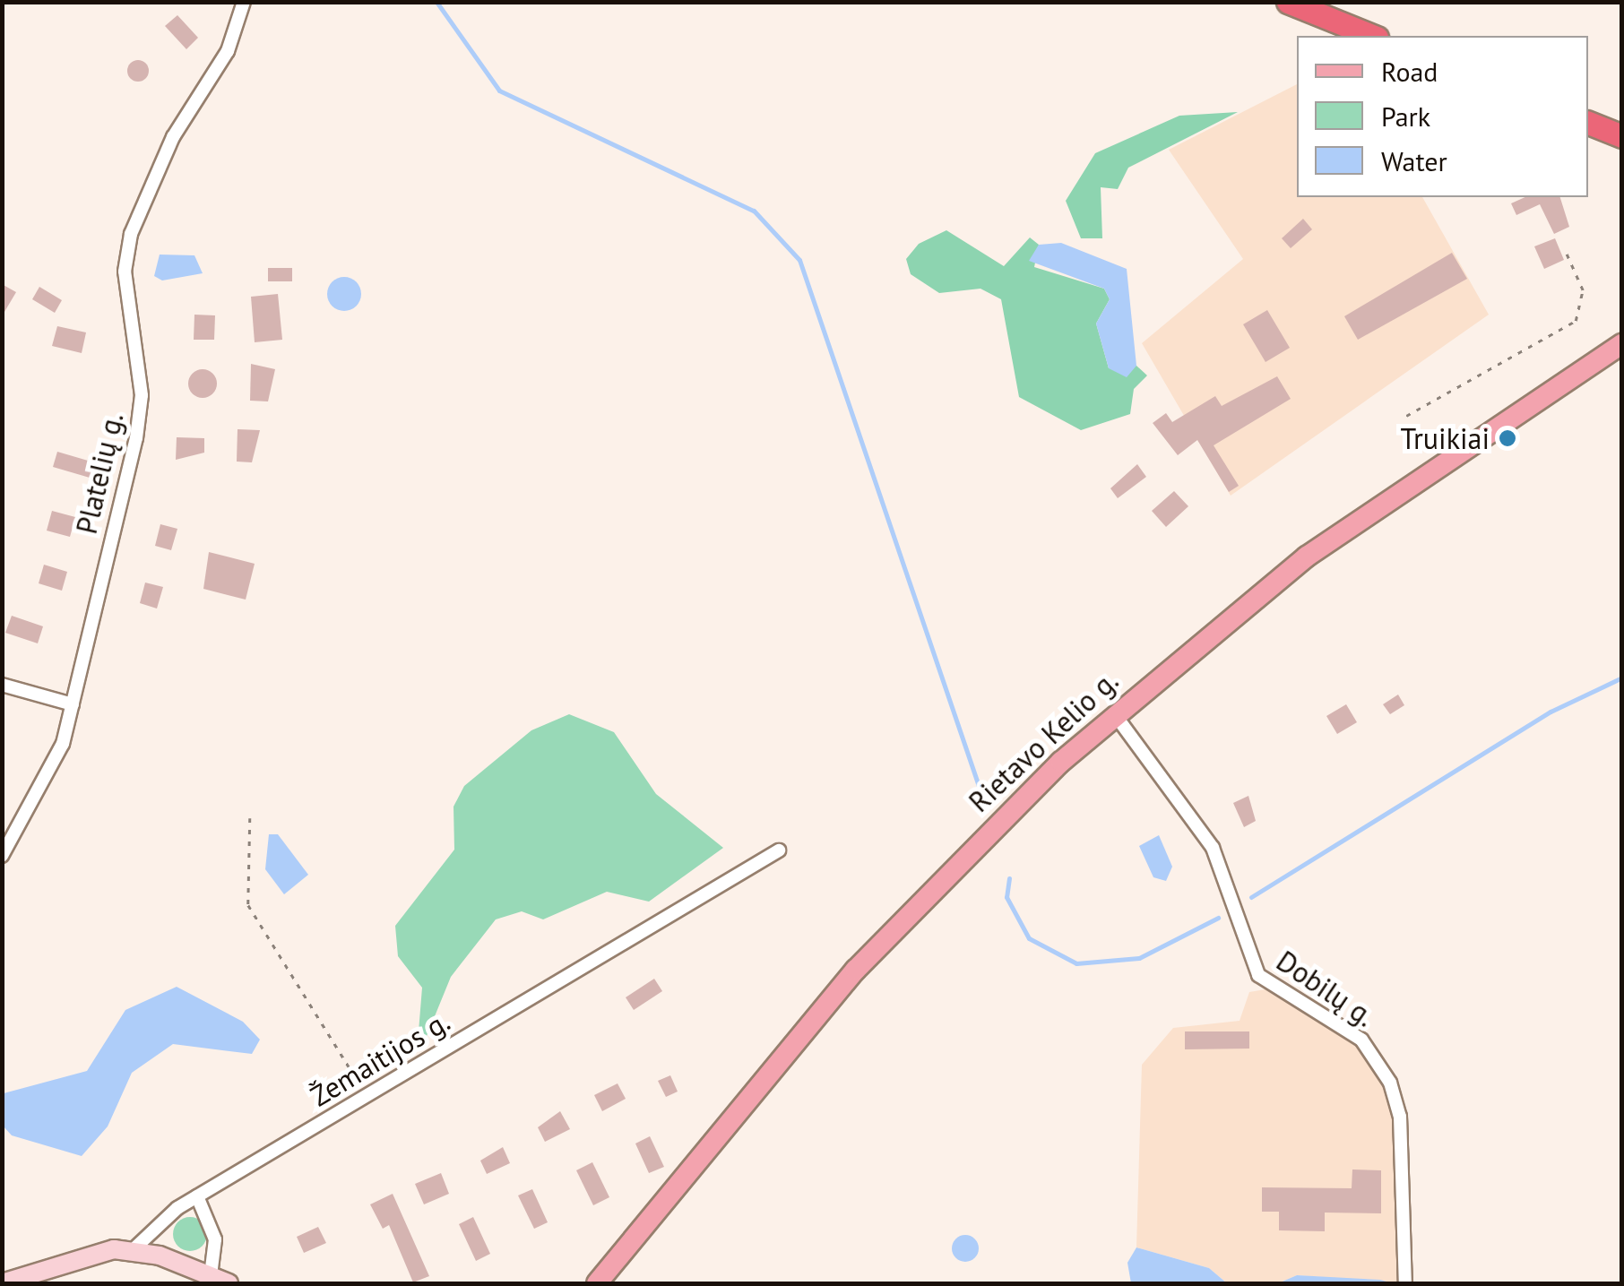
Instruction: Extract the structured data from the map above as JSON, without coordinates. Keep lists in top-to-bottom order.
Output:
{
  "streets": {
    "main road": ["Rietavo Kelio g."],
    "street": ["Platelių g.", "Dobilų g.", "Žemaitijos g."]
  },
  "crossings": [
    ["Rietavo Kelio g.", "Dobilų g."]
  ],
  "places": ["Truikiai"],
  "legend": ["Road", "Park", "Water"]
}
